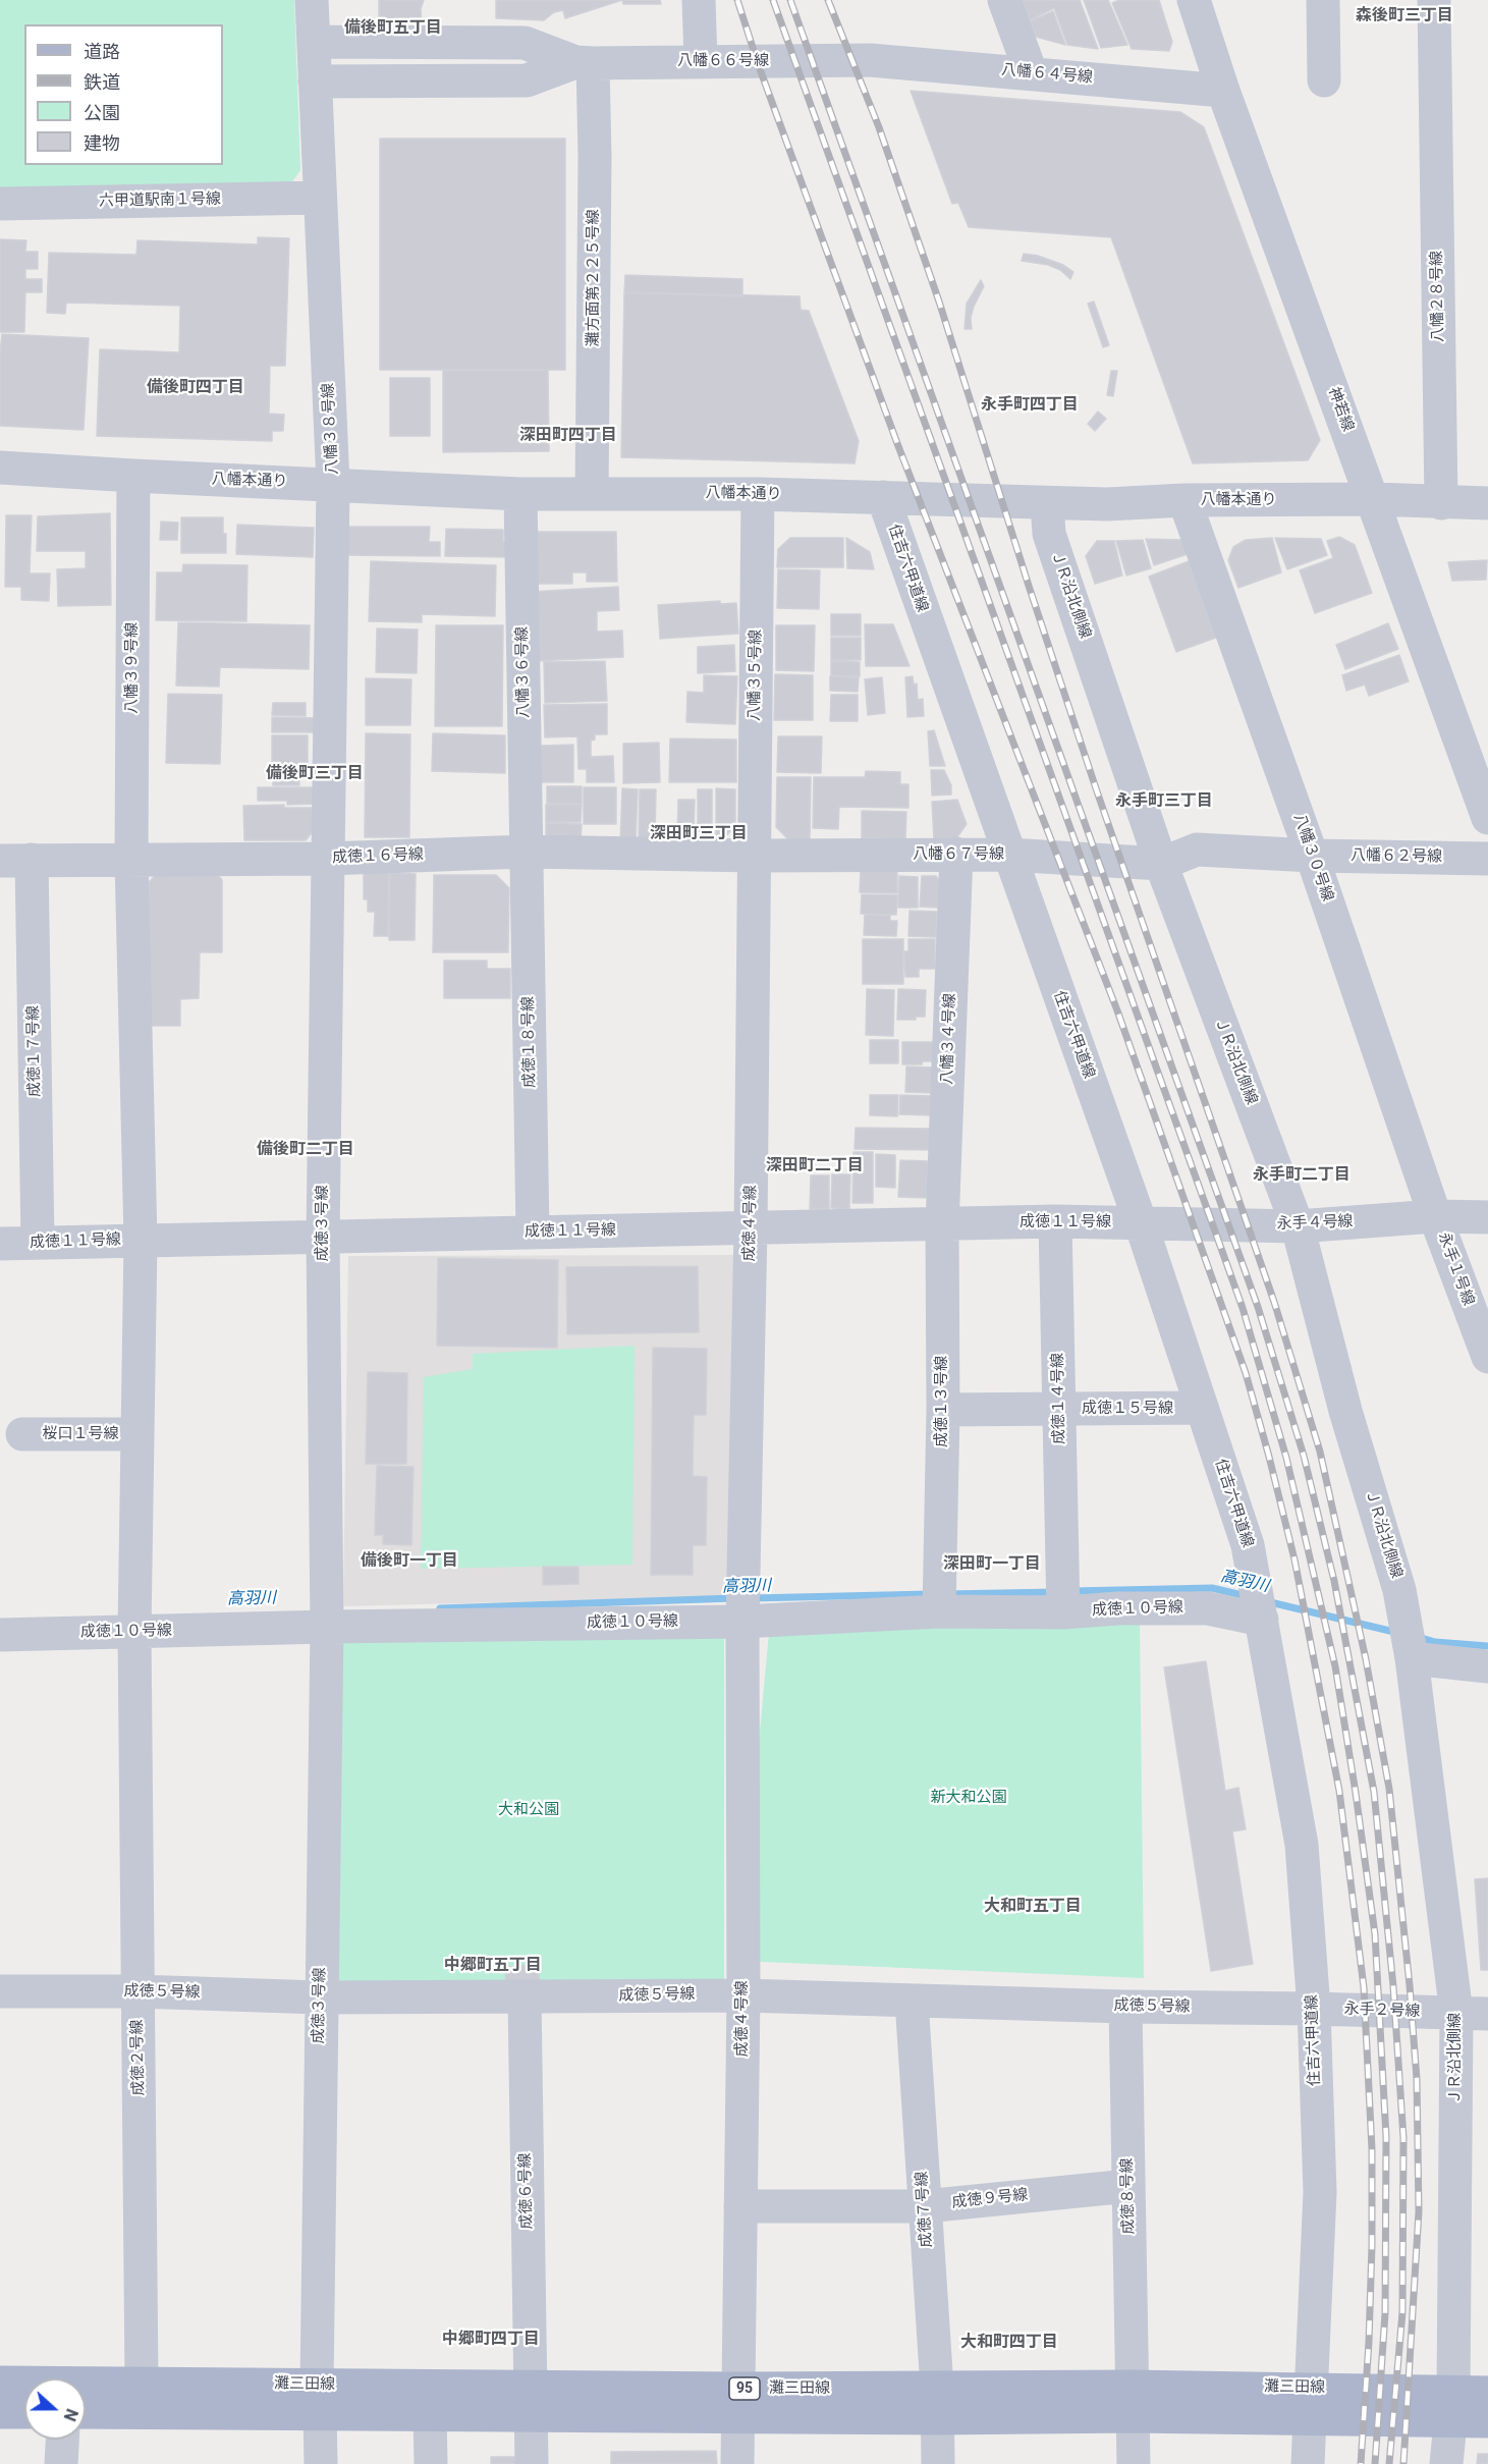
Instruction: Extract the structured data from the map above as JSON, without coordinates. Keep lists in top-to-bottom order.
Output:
{
  "streets": {
    "main road": ["灘三田線", "95"],
    "street": [
      "八幡６６号線",
      "八幡６４号線",
      "六甲道駅南１号線",
      "灘方面第２２５号線",
      "八幡２８号線",
      "神若線",
      "八幡３８号線",
      "八幡本通り",
      "住吉六甲道線",
      "ＪＲ沿北側線",
      "八幡３９号線",
      "八幡３６号線",
      "八幡３５号線",
      "八幡６７号線",
      "成徳１６号線",
      "八幡６２号線",
      "八幡３０号線",
      "八幡３４号線",
      "成徳１８号線",
      "成徳１７号線",
      "成徳１１号線",
      "成徳３号線",
      "成徳４号線",
      "永手４号線",
      "永手１号線",
      "成徳１４号線",
      "成徳１３号線",
      "成徳１５号線",
      "桜口１号線",
      "成徳１０号線",
      "成徳５号線",
      "永手２号線",
      "成徳２号線",
      "成徳６号線",
      "成徳８号線",
      "成徳９号線",
      "成徳７号線"
    ]
  },
  "crossings": [
    ["八幡６６号線", "八幡６４号線"],
    ["八幡６６号線", "灘方面第２２５号線"],
    ["八幡６６号線", "八幡３８号線"],
    ["八幡６４号線", "神若線"],
    ["六甲道駅南１号線", "八幡３８号線"],
    ["灘方面第２２５号線", "八幡本通り"],
    ["八幡２８号線", "八幡本通り"],
    ["神若線", "八幡本通り"],
    ["八幡３８号線", "八幡本通り"],
    ["八幡３８号線", "成徳１６号線"],
    ["八幡３８号線", "成徳３号線"],
    ["八幡本通り", "住吉六甲道線"],
    ["八幡本通り", "ＪＲ沿北側線"],
    ["八幡本通り", "八幡３９号線"],
    ["八幡本通り", "八幡３６号線"],
    ["八幡本通り", "八幡３５号線"],
    ["八幡本通り", "八幡３０号線"],
    ["住吉六甲道線", "八幡６７号線"],
    ["住吉六甲道線", "成徳１１号線"],
    ["住吉六甲道線", "永手４号線"],
    ["住吉六甲道線", "成徳１５号線"],
    ["住吉六甲道線", "成徳１０号線"],
    ["住吉六甲道線", "成徳５号線"],
    ["住吉六甲道線", "永手２号線"],
    ["住吉六甲道線", "灘三田線"],
    ["ＪＲ沿北側線", "八幡６７号線"],
    ["ＪＲ沿北側線", "八幡６２号線"],
    ["ＪＲ沿北側線", "永手４号線"],
    ["ＪＲ沿北側線", "永手２号線"],
    ["ＪＲ沿北側線", "灘三田線"],
    ["八幡３９号線", "成徳１６号線"],
    ["八幡３９号線", "成徳１１号線"],
    ["八幡３９号線", "成徳２号線"],
    ["八幡３６号線", "成徳１６号線"],
    ["八幡３６号線", "成徳１８号線"],
    ["八幡３５号線", "八幡６７号線"],
    ["八幡３５号線", "成徳１６号線"],
    ["八幡３５号線", "成徳４号線"],
    ["八幡６７号線", "成徳１６号線"],
    ["八幡６７号線", "八幡６２号線"],
    ["八幡６７号線", "八幡３４号線"],
    ["八幡６７号線", "成徳４号線"],
    ["成徳１６号線", "成徳１８号線"],
    ["成徳１６号線", "成徳１７号線"],
    ["成徳１６号線", "成徳３号線"],
    ["成徳１６号線", "成徳４号線"],
    ["八幡６２号線", "八幡３０号線"],
    ["八幡３０号線", "永手４号線"],
    ["八幡３０号線", "永手１号線"],
    ["八幡３４号線", "成徳１１号線"],
    ["八幡３４号線", "成徳１３号線"],
    ["成徳１８号線", "成徳１１号線"],
    ["成徳１７号線", "成徳１１号線"],
    ["成徳１１号線", "成徳３号線"],
    ["成徳１１号線", "成徳４号線"],
    ["成徳１１号線", "永手４号線"],
    ["成徳１１号線", "成徳１４号線"],
    ["成徳１１号線", "成徳１３号線"],
    ["成徳１１号線", "成徳２号線"],
    ["成徳３号線", "成徳１０号線"],
    ["成徳３号線", "成徳５号線"],
    ["成徳３号線", "灘三田線"],
    ["成徳４号線", "成徳１０号線"],
    ["成徳４号線", "成徳５号線"],
    ["成徳４号線", "成徳９号線"],
    ["成徳４号線", "灘三田線"],
    ["永手４号線", "永手１号線"],
    ["成徳１４号線", "成徳１５号線"],
    ["成徳１４号線", "成徳１０号線"],
    ["成徳１３号線", "成徳１５号線"],
    ["成徳１３号線", "成徳１０号線"],
    ["桜口１号線", "成徳２号線"],
    ["成徳１０号線", "成徳２号線"],
    ["成徳５号線", "永手２号線"],
    ["成徳５号線", "成徳２号線"],
    ["成徳５号線", "成徳６号線"],
    ["成徳５号線", "成徳８号線"],
    ["成徳５号線", "成徳７号線"],
    ["成徳２号線", "灘三田線"],
    ["成徳６号線", "灘三田線"],
    ["成徳８号線", "成徳９号線"],
    ["成徳８号線", "灘三田線"],
    ["成徳９号線", "成徳７号線"],
    ["成徳７号線", "灘三田線"]
  ],
  "districts": [
    "森後町三丁目",
    "備後町五丁目",
    "備後町四丁目",
    "永手町四丁目",
    "深田町四丁目",
    "備後町三丁目",
    "永手町三丁目",
    "深田町三丁目",
    "備後町二丁目",
    "深田町二丁目",
    "永手町二丁目",
    "備後町一丁目",
    "深田町一丁目",
    "大和町五丁目",
    "中郷町五丁目",
    "中郷町四丁目",
    "大和町四丁目"
  ],
  "water": ["高羽川"],
  "parks": ["新大和公園", "大和公園"],
  "legend": [
    "道路",
    "鉄道",
    "公園",
    "建物"
  ],
  "north": "right"
}
